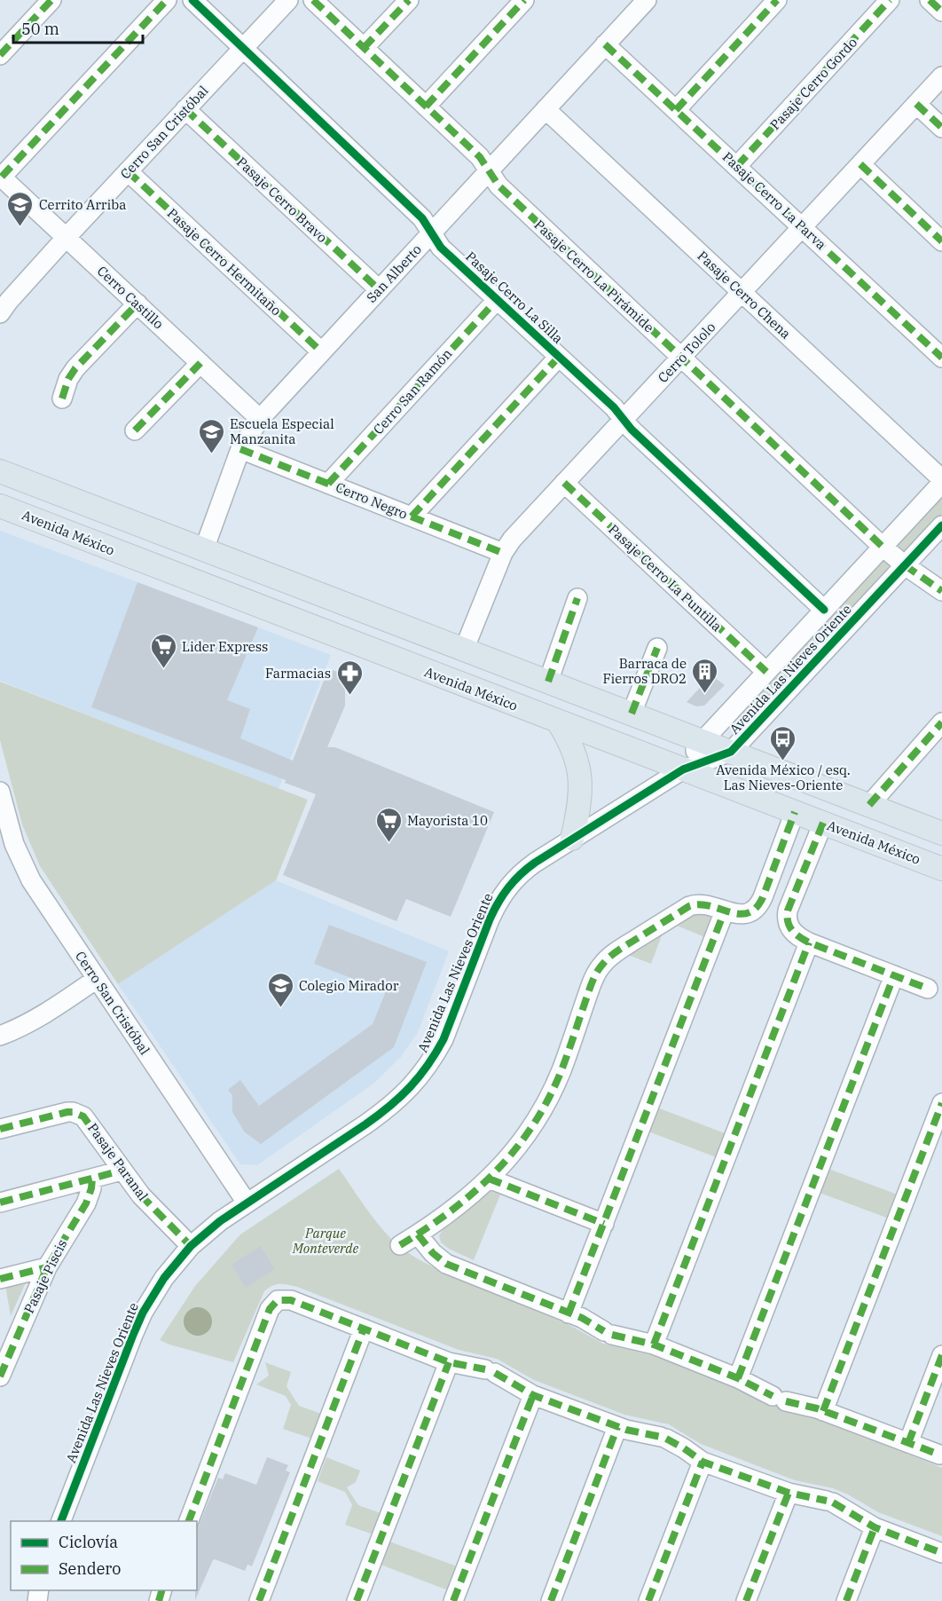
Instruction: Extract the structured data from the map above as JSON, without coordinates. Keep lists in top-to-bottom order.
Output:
{
  "streets": {
    "main road": ["Avenida México"],
    "street": [
      "Pasaje Cerro Gordo",
      "Cerro San Cristóbal",
      "Pasaje Cerro Bravo",
      "Pasaje Cerro La Parva",
      "Pasaje Cerro Hermitaño",
      "San Alberto",
      "Pasaje Cerro La Pirámide",
      "Pasaje Cerro Chena",
      "Cerro Castillo",
      "Pasaje Cerro La Silla",
      "Cerro Tololo",
      "Cerro San Ramón",
      "Cerro Negro",
      "Pasaje Cerro La Puntilla",
      "Avenida Las Nieves Oriente",
      "Pasaje Paranal",
      "Pasaje Piscis"
    ]
  },
  "crossings": [
    ["Pasaje Cerro Gordo", "Pasaje Cerro La Parva"],
    ["Cerro San Cristóbal", "Pasaje Cerro Bravo"],
    ["Cerro San Cristóbal", "Pasaje Cerro Hermitaño"],
    ["Cerro San Cristóbal", "Cerro Castillo"],
    ["Cerro San Cristóbal", "Pasaje Cerro La Silla"],
    ["Cerro San Cristóbal", "Avenida Las Nieves Oriente"],
    ["Pasaje Cerro Bravo", "San Alberto"],
    ["Pasaje Cerro La Parva", "San Alberto"],
    ["Pasaje Cerro La Parva", "Cerro Tololo"],
    ["Pasaje Cerro Hermitaño", "San Alberto"],
    ["San Alberto", "Pasaje Cerro La Pirámide"],
    ["San Alberto", "Pasaje Cerro Chena"],
    ["San Alberto", "Cerro Castillo"],
    ["San Alberto", "Pasaje Cerro La Silla"],
    ["San Alberto", "Cerro Negro"],
    ["Pasaje Cerro La Pirámide", "Cerro Tololo"],
    ["Pasaje Cerro La Pirámide", "Avenida Las Nieves Oriente"],
    ["Pasaje Cerro Chena", "Cerro Tololo"],
    ["Pasaje Cerro Chena", "Avenida Las Nieves Oriente"],
    ["Pasaje Cerro La Silla", "Cerro Tololo"],
    ["Pasaje Cerro La Silla", "Cerro San Ramón"],
    ["Pasaje Cerro La Silla", "Avenida Las Nieves Oriente"],
    ["Cerro Tololo", "Cerro Negro"],
    ["Cerro Tololo", "Pasaje Cerro La Puntilla"],
    ["Cerro San Ramón", "Cerro Negro"],
    ["Avenida México", "Avenida Las Nieves Oriente"],
    ["Pasaje Cerro La Puntilla", "Avenida Las Nieves Oriente"],
    ["Avenida Las Nieves Oriente", "Pasaje Paranal"]
  ],
  "parks": ["Parque Monteverde"],
  "places": {
    "school or university": ["Cerrito Arriba", "Escuela Especial Manzanita", "Colegio Mirador"],
    "supermarket": ["Lider Express", "Mayorista 10"],
    "building": ["Barraca de Fierros DRO2"],
    "pharmacy": ["Farmacias"],
    "bus stop": ["Avenida México / esq. Las Nieves-Oriente"]
  },
  "legend": ["Ciclovía", "Sendero"],
  "scale_bar": "50 m"
}
